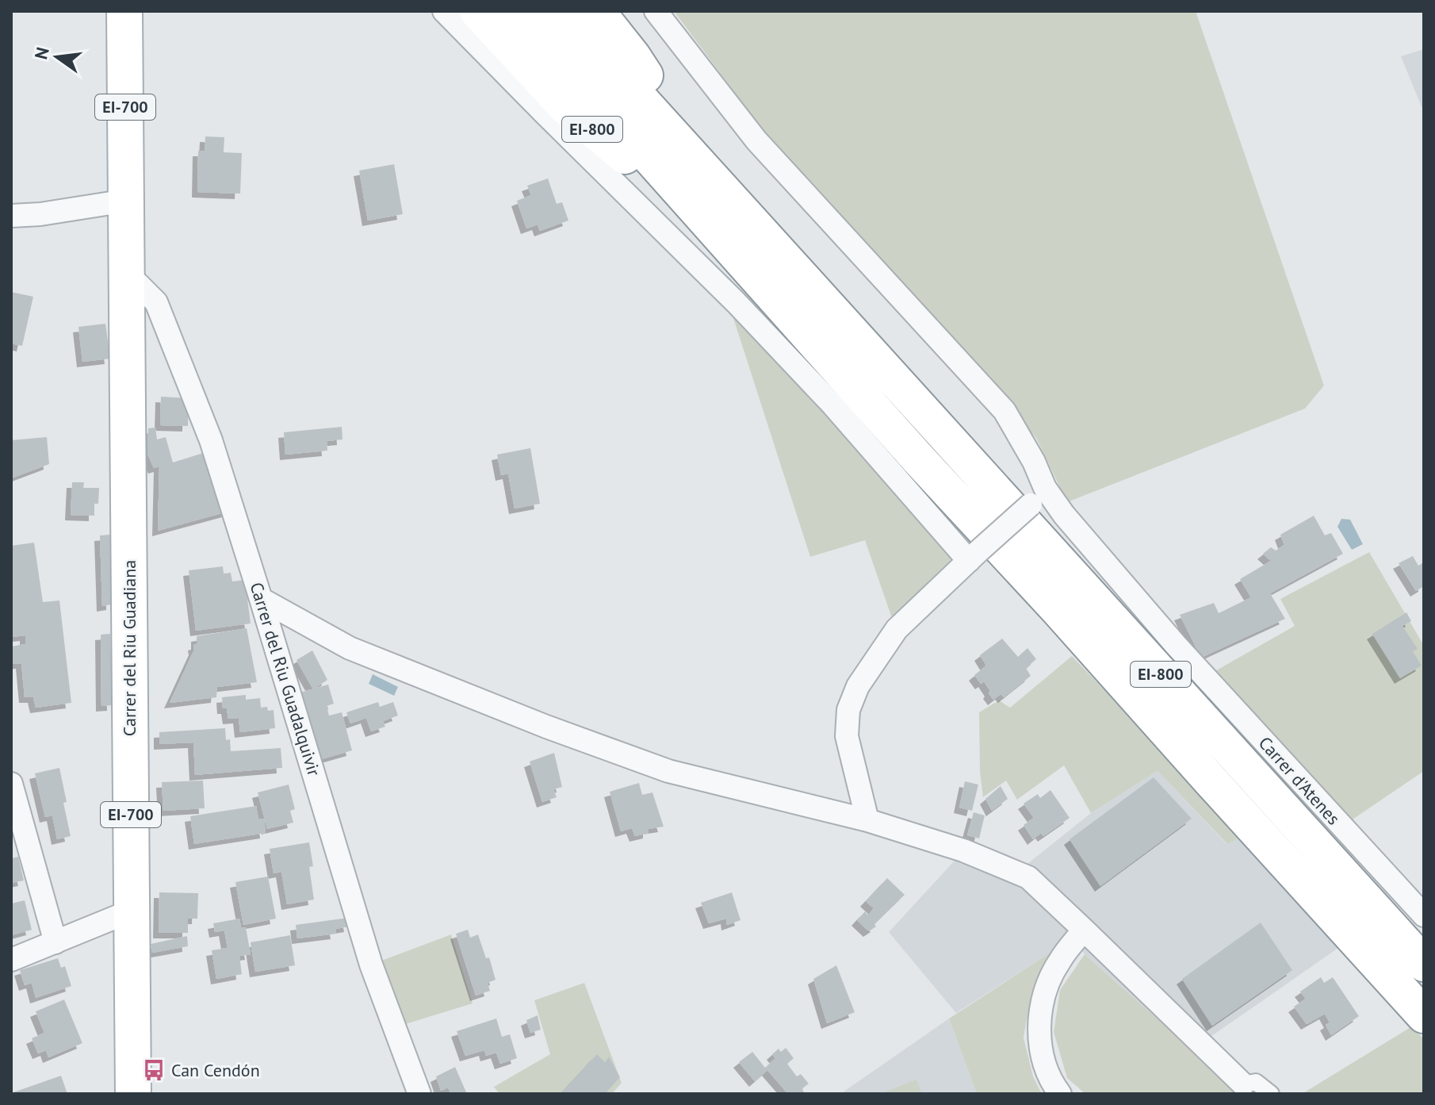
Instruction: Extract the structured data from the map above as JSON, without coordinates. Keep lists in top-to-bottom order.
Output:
{
  "streets": {
    "main road": ["EI-700", "EI-800", "Carrer del Riu Guadiana"],
    "street": ["Carrer del Riu Guadalquivir", "Carrer d'Atenes"]
  },
  "crossings": [
    ["EI-700", "Carrer del Riu Guadiana"],
    ["Carrer del Riu Guadiana", "Carrer del Riu Guadalquivir"]
  ],
  "places": {
    "bus stop": ["Can Cendón"]
  },
  "north": "left"
}
